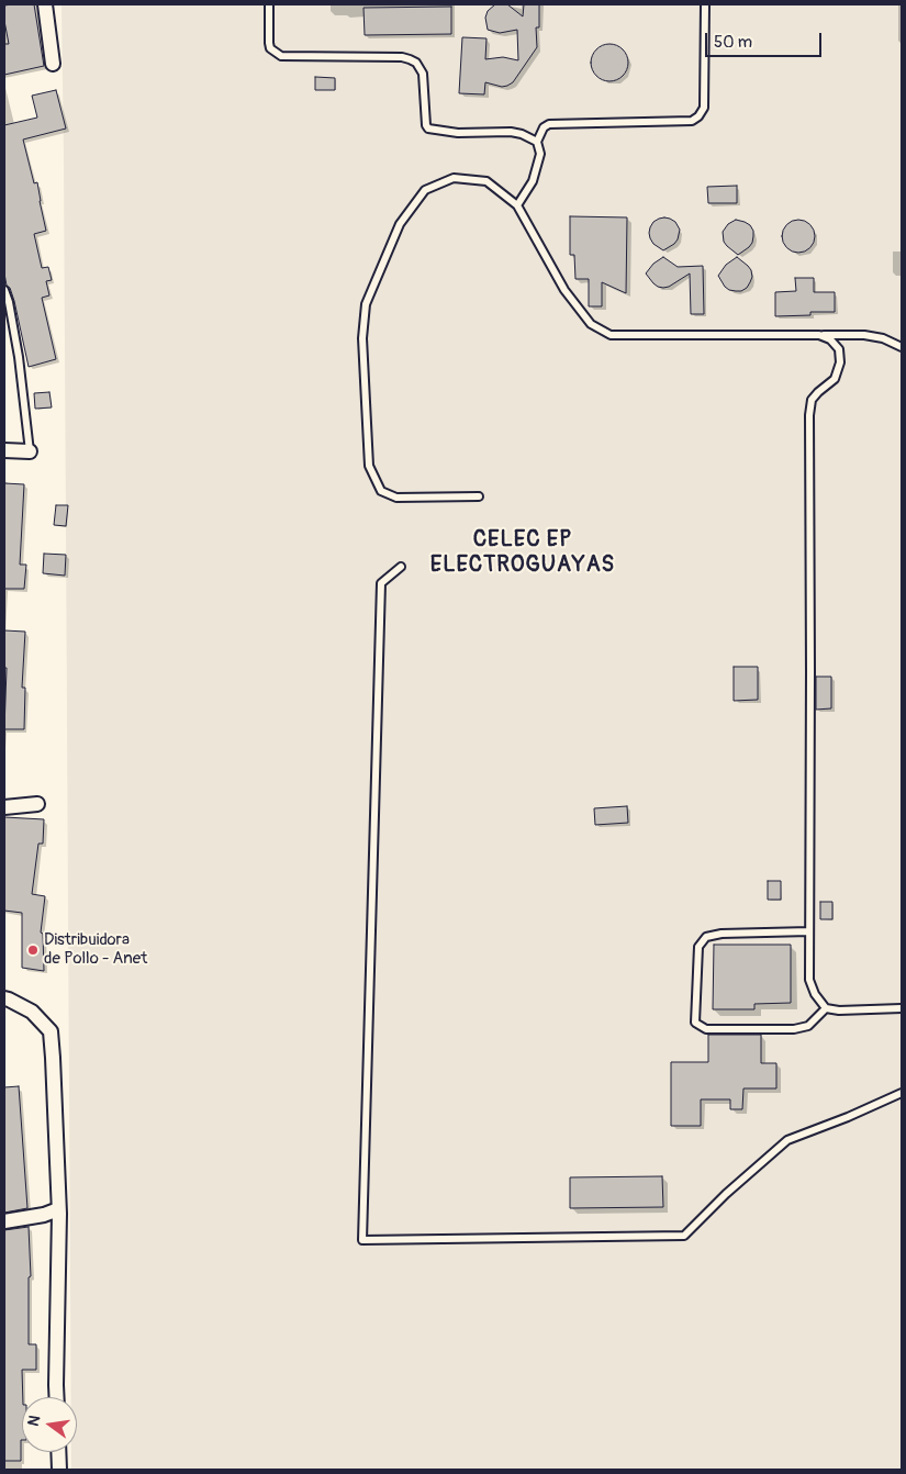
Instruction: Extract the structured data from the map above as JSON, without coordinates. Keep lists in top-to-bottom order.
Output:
{
  "districts": ["CELEC EP ELECTROGUAYAS"],
  "places": ["Distribuidora de Pollo - Anet"],
  "scale_bar": "50 m",
  "north": "left"
}
